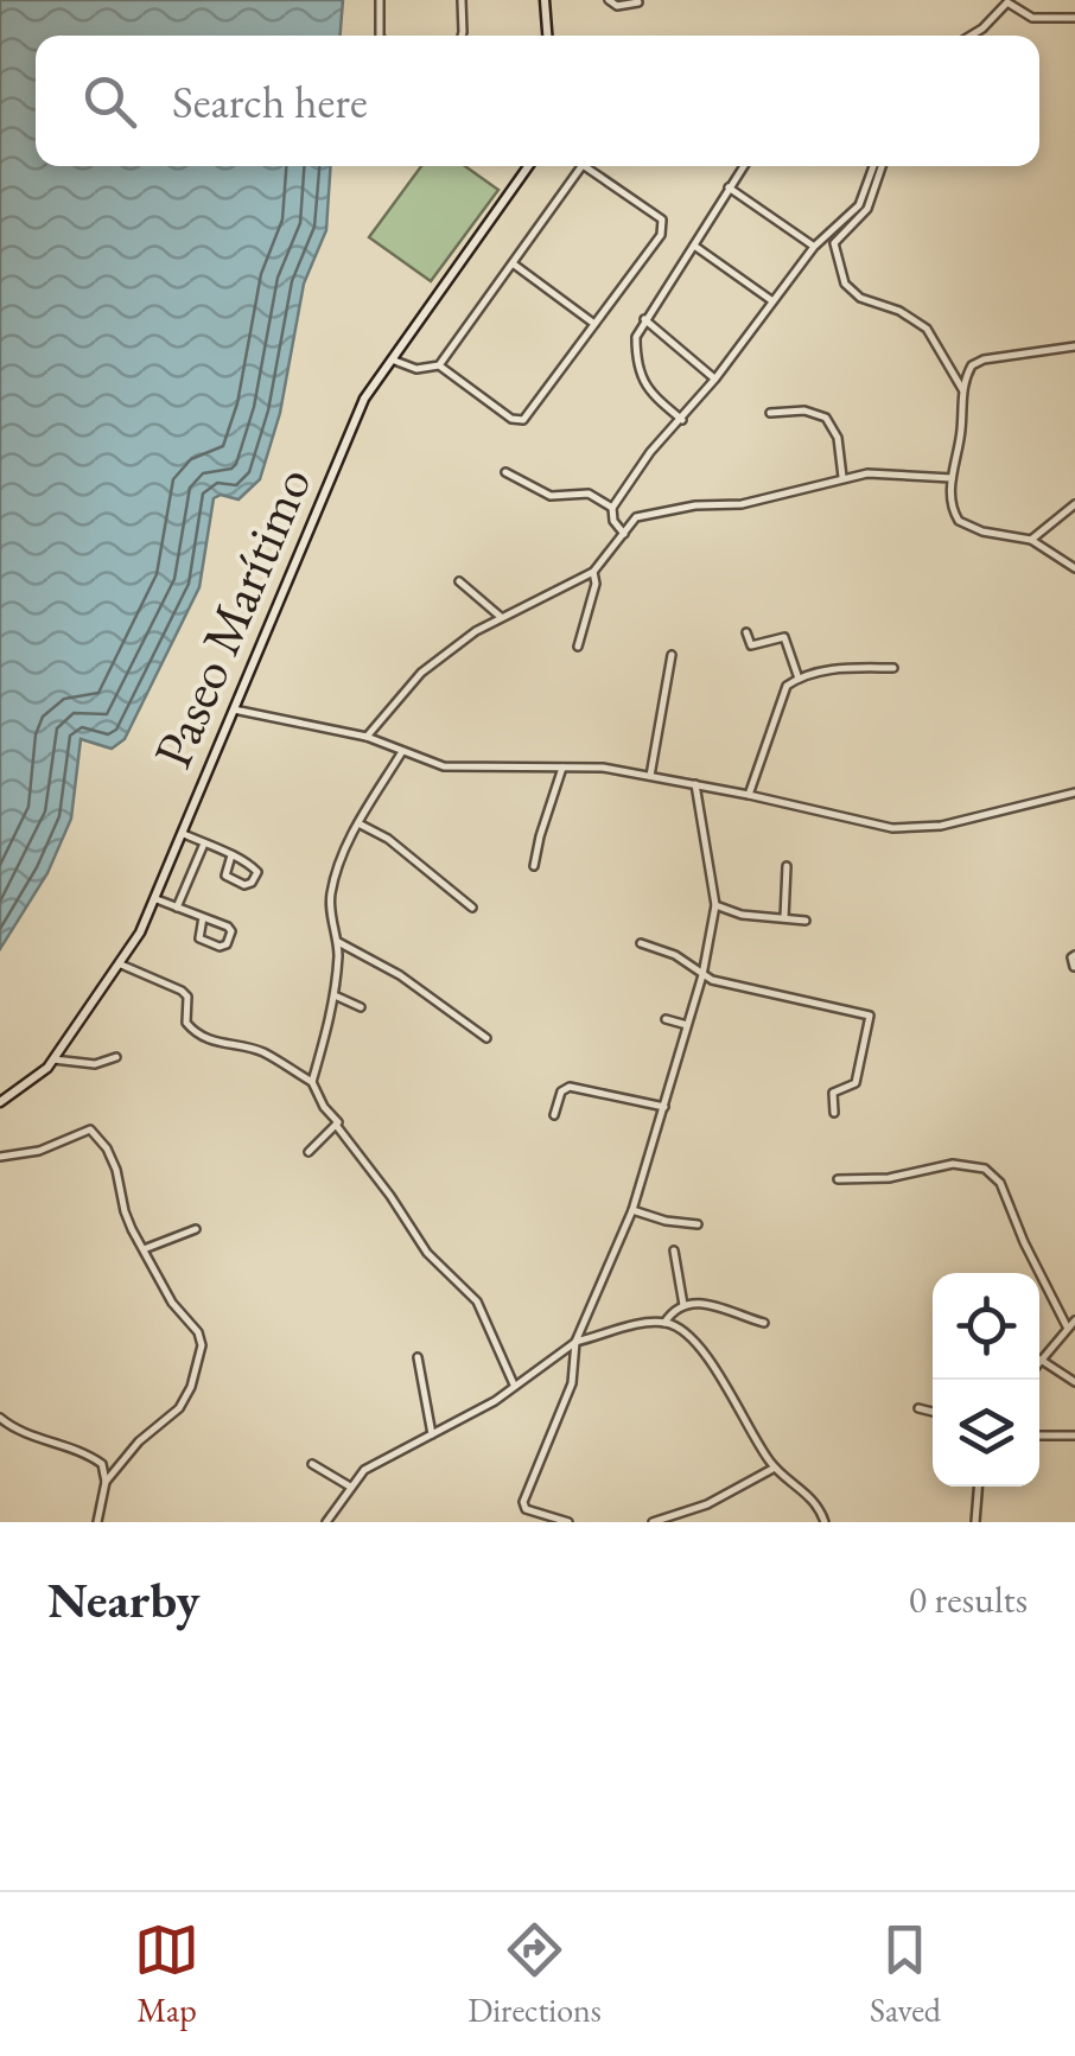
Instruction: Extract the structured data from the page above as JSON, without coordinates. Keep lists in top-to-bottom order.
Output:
{
  "streets": {
    "main road": ["Paseo Marítimo"]
  },
  "page": {
    "search": "Search here",
    "heading": ["Nearby", "0 results"],
    "nav": ["Map", "Directions", "Saved"]
  }
}
